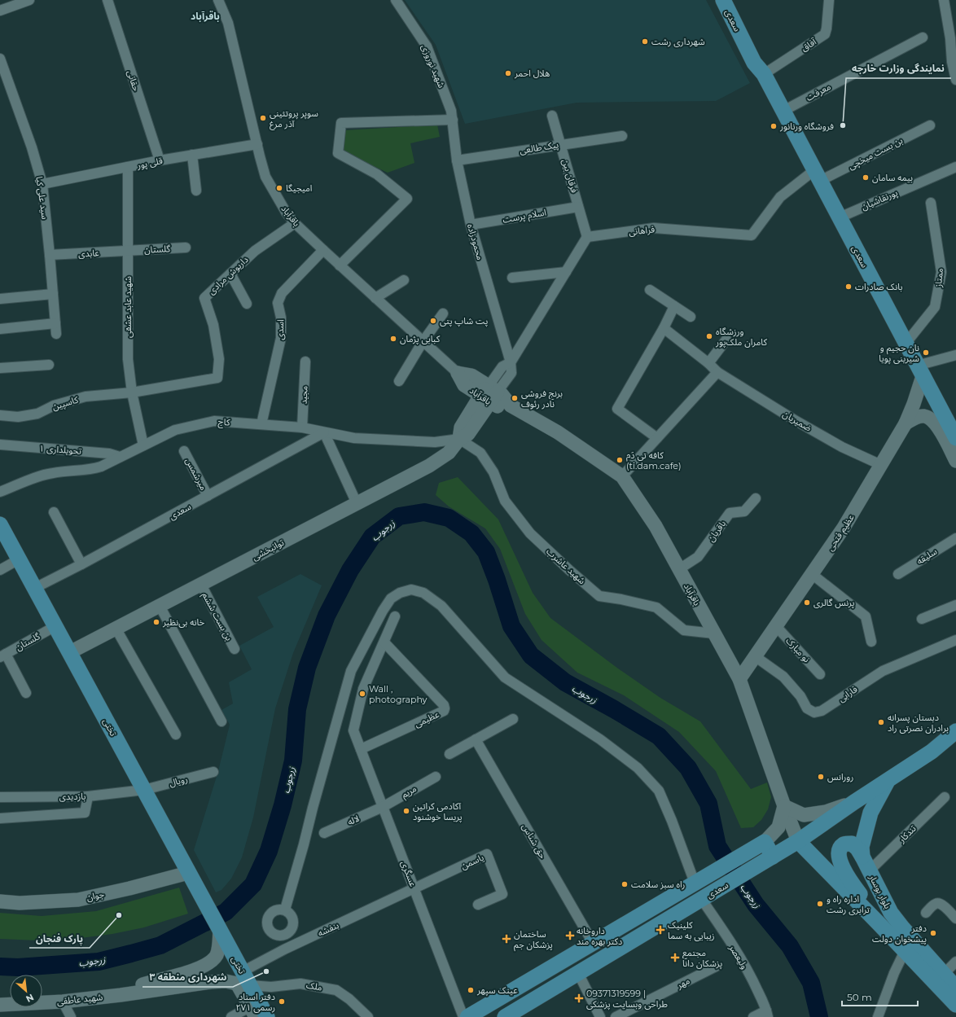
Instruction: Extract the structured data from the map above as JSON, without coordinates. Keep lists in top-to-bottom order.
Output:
{
  "streets": {
    "main road": [
      "سعدی",
      "باقرآباد",
      "عظیم فتحی",
      "توانبخشی",
      "تختی",
      "بلوار بوسار",
      "جوان",
      "شهید عاطفی"
    ],
    "street": [
      "آفاق",
      "شهید نوروزی",
      "حقانی",
      "معرفت",
      "پیک طالعی",
      "بن بست میخچی",
      "قلی پور",
      "فرقان بین",
      "سید علی کیا",
      "پورنقاشیان",
      "اسلام پرست",
      "فراهانی",
      "محمودزاده",
      "گلستان",
      "عابدی",
      "داریوش مرادی",
      "ممتاز",
      "شهید عابد عشقی",
      "اسدی",
      "مجید",
      "کاسپین",
      "ضمیریان",
      "کاج",
      "تحویلداری ۱",
      "میرشمس",
      "باقریان",
      "سلیقه",
      "شهید عاشرب",
      "بن بست ششم",
      "نو مبارک",
      "فارابی",
      "عظیمی",
      "رویال",
      "مریم",
      "بازدیدی",
      "لاله",
      "تندکار",
      "حق شناس",
      "یاسمن",
      "عسگری",
      "بنفشه",
      "ولیعصر",
      "مهر",
      "ملک"
    ]
  },
  "crossings": [
    ["سعدی", "آفاق"],
    ["سعدی", "معرفت"],
    ["سعدی", "بن بست میخچی"],
    ["سعدی", "پورنقاشیان"],
    ["سعدی", "باقرآباد"],
    ["سعدی", "فراهانی"],
    ["سعدی", "ممتاز"],
    ["سعدی", "کاج"],
    ["سعدی", "میرشمس"],
    ["سعدی", "عظیم فتحی"],
    ["سعدی", "تختی"],
    ["سعدی", "حق شناس"],
    ["سعدی", "بلوار بوسار"],
    ["سعدی", "ولیعصر"],
    ["شهید نوروزی", "محمودزاده"],
    ["حقانی", "قلی پور"],
    ["پیک طالعی", "فرقان بین"],
    ["پیک طالعی", "محمودزاده"],
    ["بن بست میخچی", "فراهانی"],
    ["قلی پور", "سید علی کیا"],
    ["قلی پور", "باقرآباد"],
    ["قلی پور", "شهید عابد عشقی"],
    ["فرقان بین", "اسلام پرست"],
    ["فرقان بین", "فراهانی"],
    ["سید علی کیا", "عابدی"],
    ["باقرآباد", "داریوش مرادی"],
    ["باقرآباد", "اسدی"],
    ["باقرآباد", "باقریان"],
    ["باقرآباد", "عظیم فتحی"],
    ["باقرآباد", "توانبخشی"],
    ["باقرآباد", "شهید عاشرب"],
    ["باقرآباد", "بلوار بوسار"],
    ["اسلام پرست", "محمودزاده"],
    ["گلستان", "عابدی"],
    ["گلستان", "شهید عابد عشقی"],
    ["گلستان", "تختی"],
    ["عابدی", "شهید عابد عشقی"],
    ["داریوش مرادی", "شهید عابد عشقی"],
    ["داریوش مرادی", "کاسپین"],
    ["شهید عابد عشقی", "کاسپین"],
    ["شهید عابد عشقی", "کاج"],
    ["اسدی", "کاج"],
    ["مجید", "کاج"],
    ["ضمیریان", "عظیم فتحی"],
    ["کاج", "تحویلداری ۱"],
    ["کاج", "توانبخشی"],
    ["کاج", "شهید عاشرب"],
    ["عظیم فتحی", "نو مبارک"],
    ["عظیم فتحی", "فارابی"],
    ["توانبخشی", "شهید عاشرب"],
    ["توانبخشی", "بن بست ششم"],
    ["توانبخشی", "تختی"],
    ["عظیمی", "عسگری"],
    ["تختی", "رویال"],
    ["تختی", "بازدیدی"],
    ["تختی", "جوان"],
    ["تختی", "بنفشه"],
    ["تختی", "ملک"],
    ["تختی", "شهید عاطفی"],
    ["رویال", "بازدیدی"],
    ["مریم", "لاله"],
    ["مریم", "عسگری"],
    ["لاله", "عسگری"],
    ["تندکار", "بلوار بوسار"],
    ["یاسمن", "عسگری"],
    ["یاسمن", "بنفشه"],
    ["عسگری", "بنفشه"],
    ["بنفشه", "ملک"],
    ["بنفشه", "شهید عاطفی"],
    ["ملک", "شهید عاطفی"]
  ],
  "districts": ["باقرآباد"],
  "water": ["زرجوب"],
  "places": {
    "other": [
      "شهرداری رشت",
      "هلال احمر",
      "سوپر پروتئینی آذر مرغ",
      "نمایندگی وزارت خارجه",
      "فروشگاه ورنانور",
      "بیمه سامان",
      "امیجیگا",
      "بانک صادرات",
      "پت شاپ پتی",
      "ورزشگاه کامران ملک‌پور",
      "کبابی پژمان",
      "نان حجیم و شیرینی پویا",
      "برنج فروشی نادر رئوف",
      "کافه تی دَم (ti.dam.cafe)",
      "پرنس گالری",
      "خانه بی‌نظیر",
      "Wall , photography",
      "دبستان پسرانه برادران نصرتی راد",
      "رورانس",
      "آکادمی کراتین پریسا خوشنود",
      "راه سبز سلامت",
      "اداره راه و ترابری رشت",
      "پارک فنجان",
      "دفتر پیشخوان دولت",
      "شهرداری منطقه ۳",
      "عینک سپهر",
      "دفتر اسناد رسمی ۲۷۱"
    ],
    "health": [
      "کلینیک زیبایی به سما",
      "داروخانه دکتر بهره مند",
      "ساختمان پزشکان جم",
      "مجتمع پزشکان دانا",
      "09371319599 | طراحی وبسایت پزشکی"
    ]
  },
  "scale_bar": "50 m",
  "north": "bottom right"
}
